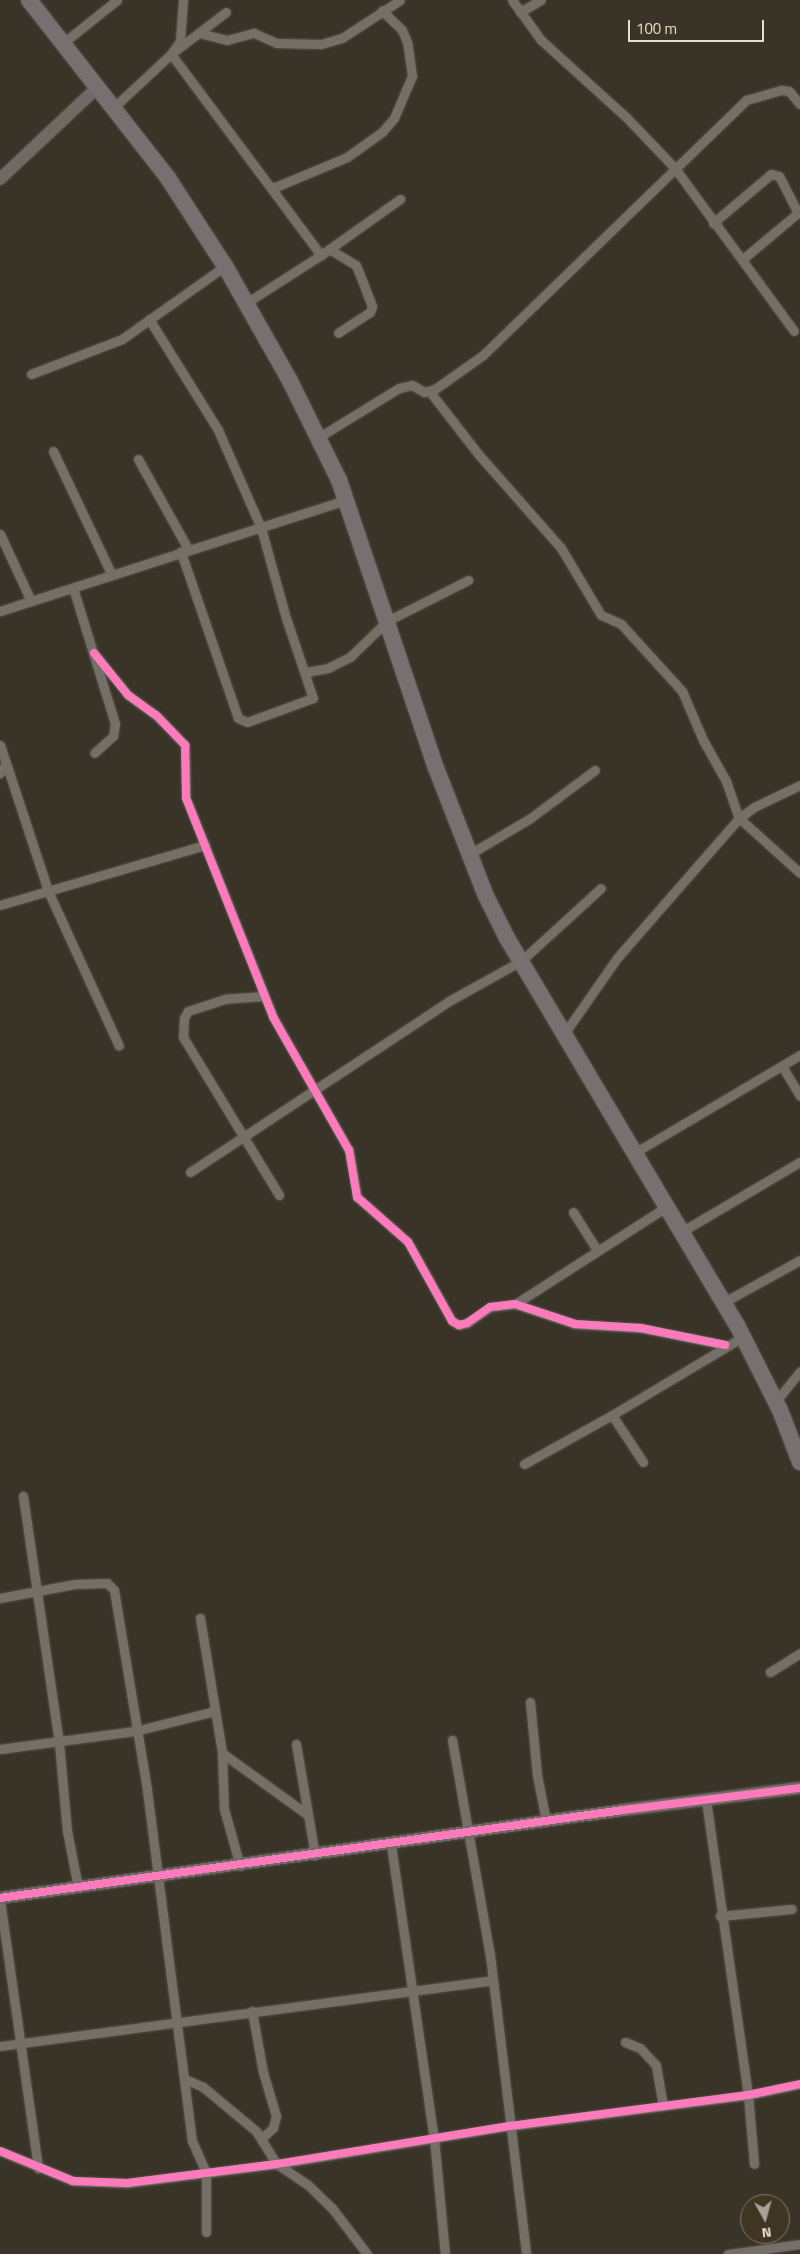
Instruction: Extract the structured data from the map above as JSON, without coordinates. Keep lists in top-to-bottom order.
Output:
{
  "scale_bar": "100 m",
  "north": "bottom"
}
